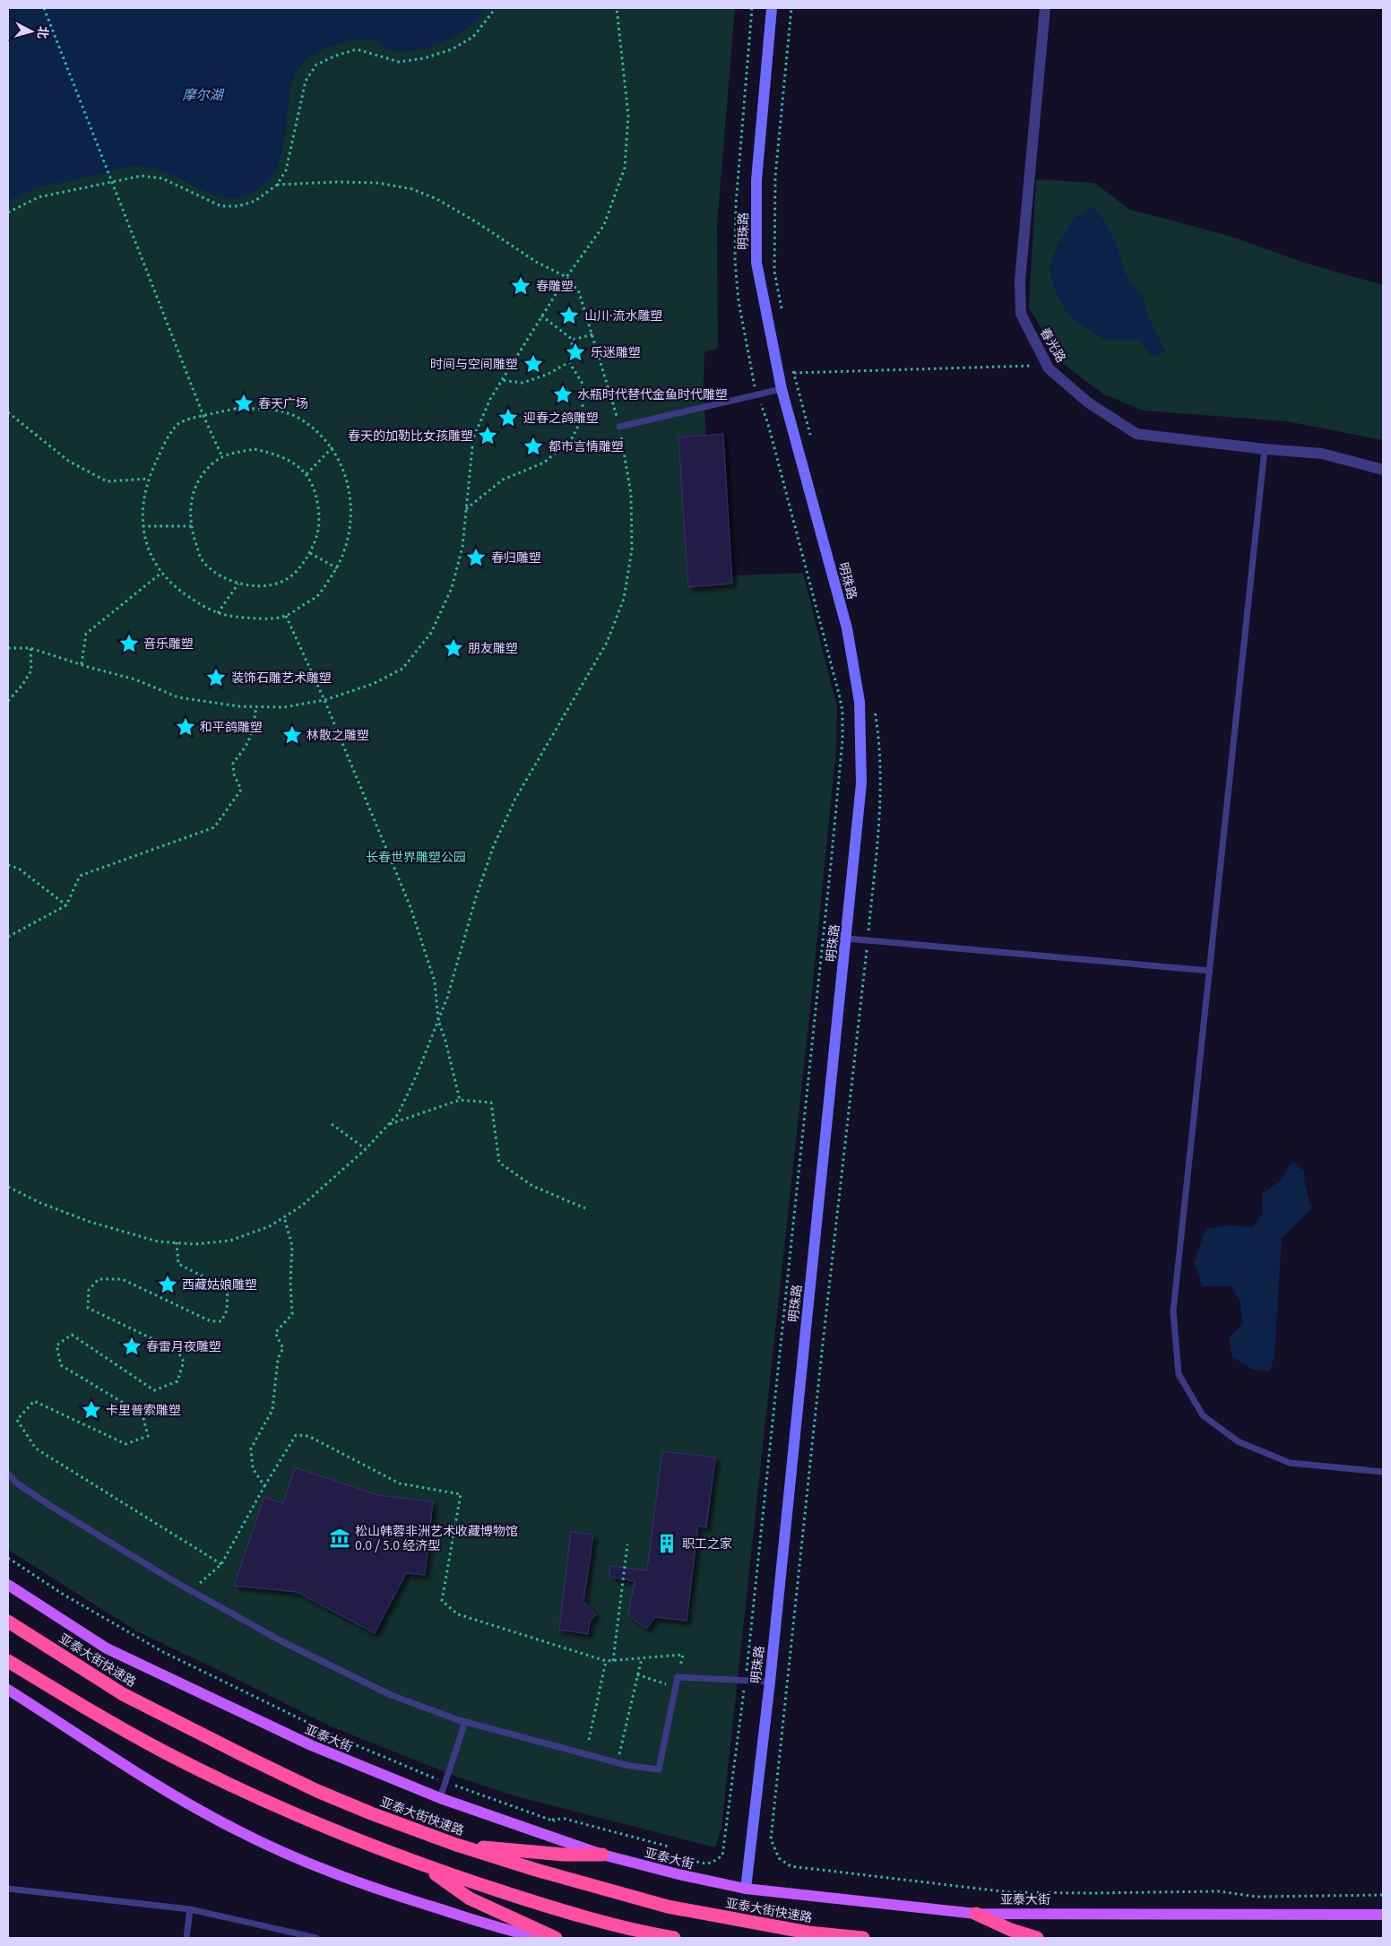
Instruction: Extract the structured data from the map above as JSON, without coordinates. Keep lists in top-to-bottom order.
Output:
{
  "streets": {
    "highway": ["亚泰大街快速路"],
    "main road": ["亚泰大街"],
    "street": ["明珠路", "春光路"]
  },
  "crossings": [
    ["明珠路", "亚泰大街"]
  ],
  "water": ["摩尔湖"],
  "parks": ["长春世界雕塑公园"],
  "places": {
    "place": [
      "春雕塑",
      "山川·流水雕塑",
      "乐迷雕塑",
      "时间与空间雕塑",
      "水瓶时代替代金鱼时代雕塑",
      "春天广场",
      "迎春之鸽雕塑",
      "春天的加勒比女孩雕塑",
      "都市言情雕塑",
      "春归雕塑",
      "音乐雕塑",
      "朋友雕塑",
      "装饰石雕艺术雕塑",
      "和平鸽雕塑",
      "林散之雕塑",
      "西藏姑娘雕塑",
      "春雷月夜雕塑",
      "卡里普索雕塑"
    ],
    "museum": ["松山韩蓉非洲艺术收藏博物馆 0.0 / 5.0 经济型"],
    "building": ["职工之家"]
  },
  "north": "right"
}
